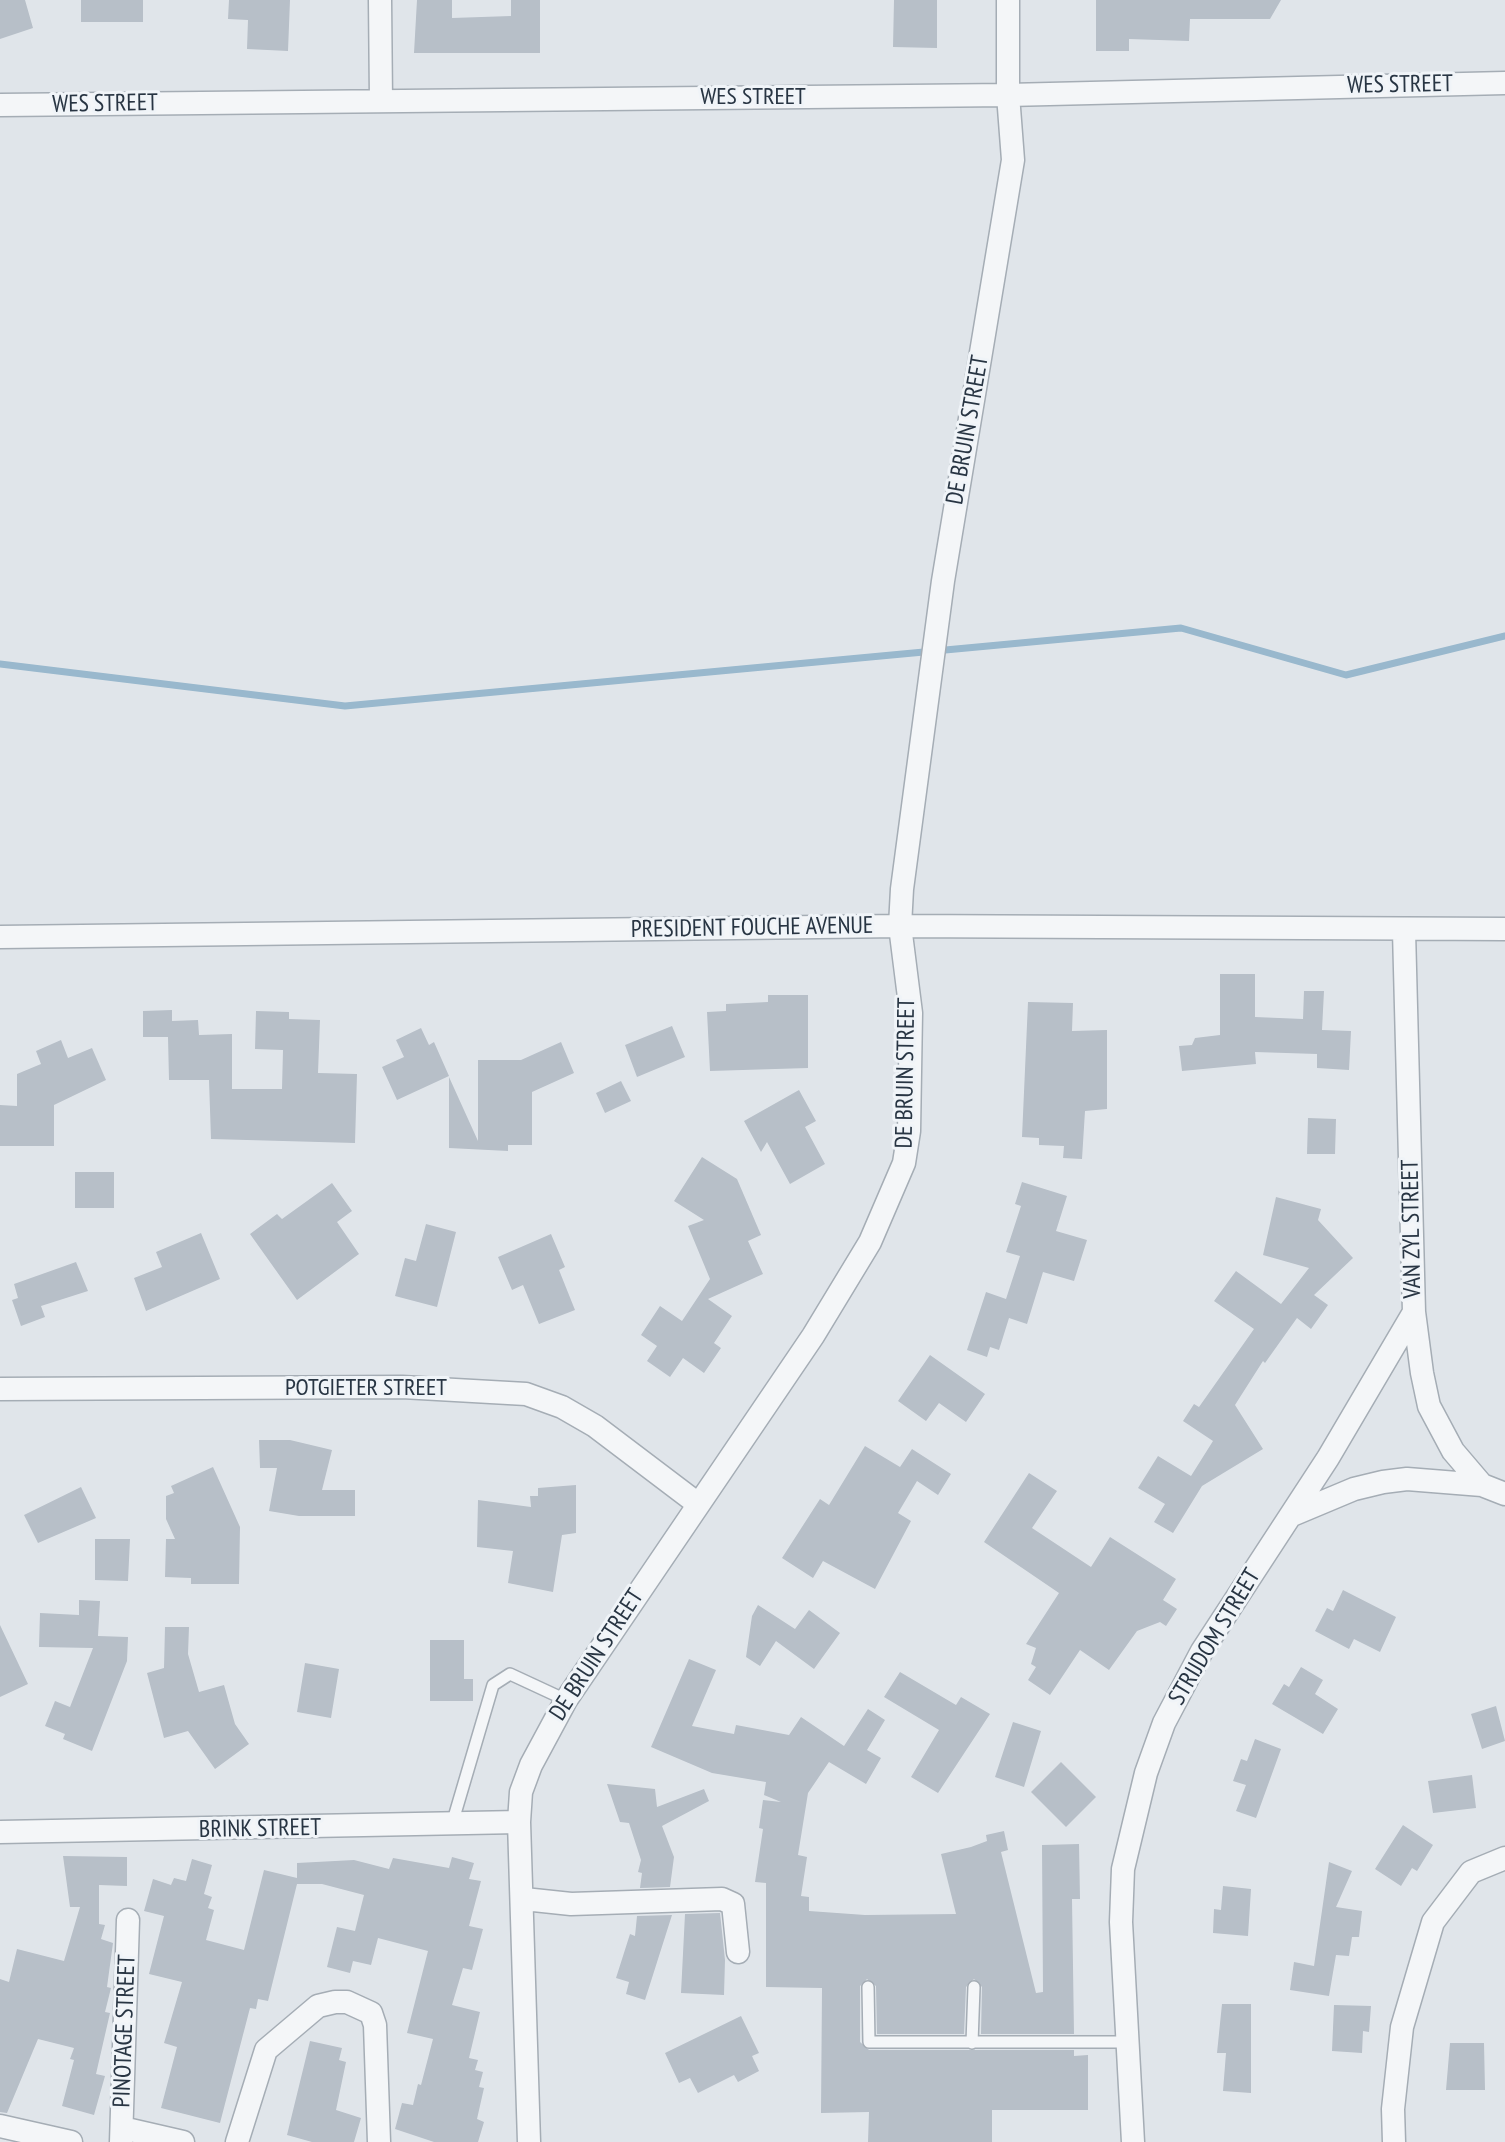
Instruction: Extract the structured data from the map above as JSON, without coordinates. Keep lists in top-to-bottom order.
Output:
{
  "streets": {
    "street": [
      "WES STREET",
      "DE BRUIN STREET",
      "PRESIDENT FOUCHE AVENUE",
      "VAN ZYL STREET",
      "POTGIETER STREET",
      "STRIJDOM STREET",
      "BRINK STREET",
      "PINOTAGE STREET"
    ]
  },
  "crossings": [
    ["WES STREET", "DE BRUIN STREET"],
    ["DE BRUIN STREET", "PRESIDENT FOUCHE AVENUE"],
    ["DE BRUIN STREET", "POTGIETER STREET"],
    ["DE BRUIN STREET", "BRINK STREET"],
    ["PRESIDENT FOUCHE AVENUE", "VAN ZYL STREET"],
    ["VAN ZYL STREET", "STRIJDOM STREET"]
  ]
}
